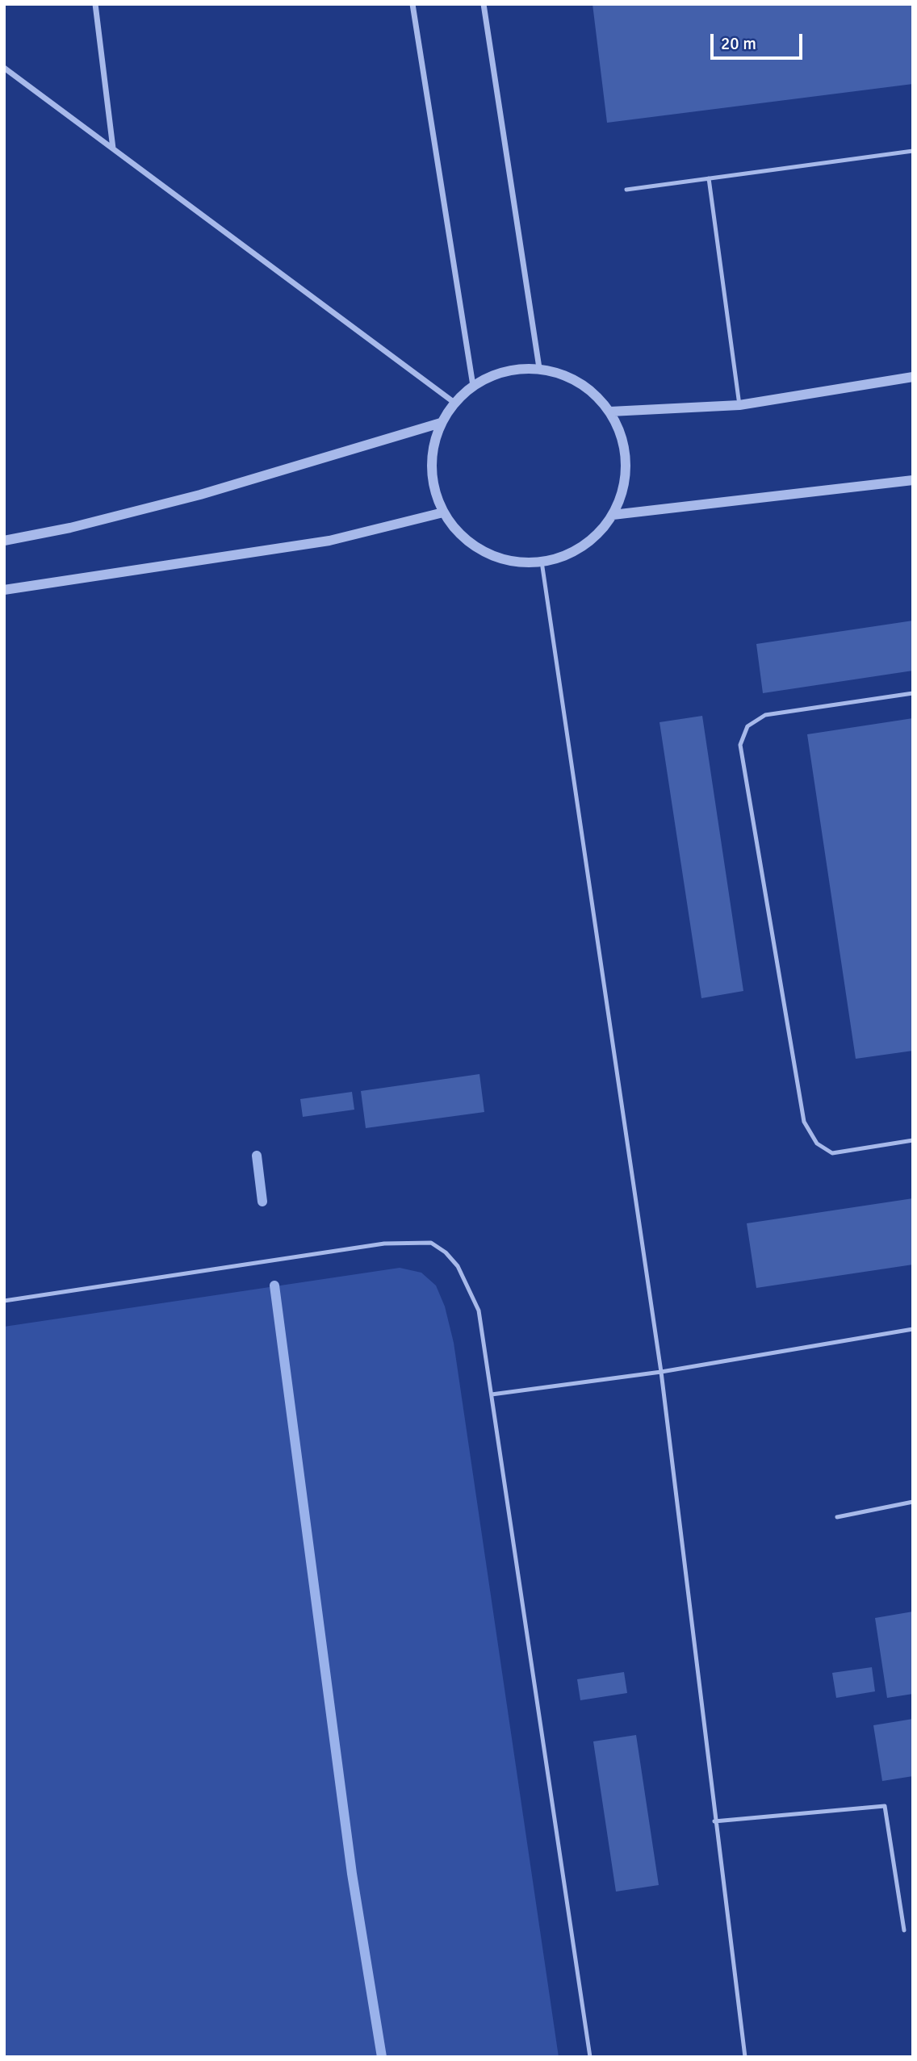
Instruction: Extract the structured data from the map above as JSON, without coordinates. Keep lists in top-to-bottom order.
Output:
{
  "scale_bar": "20 m"
}
